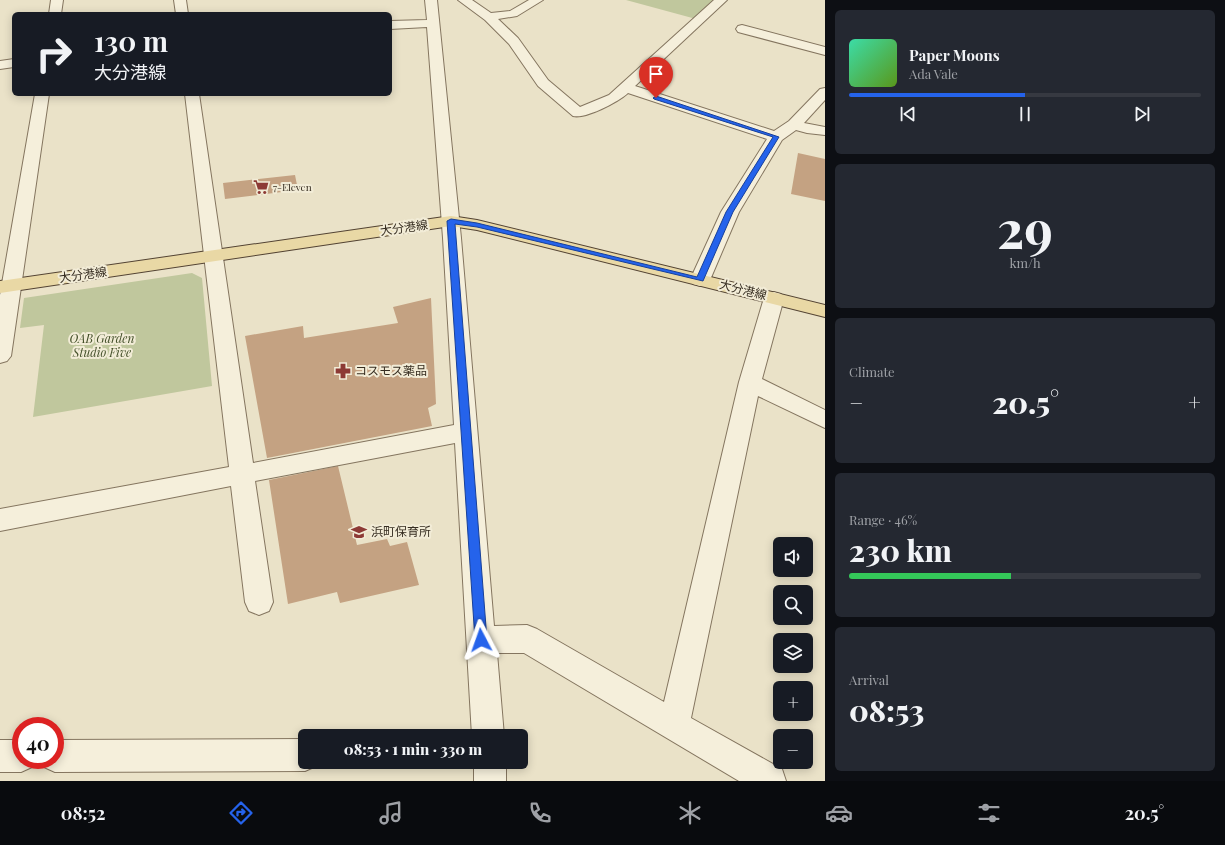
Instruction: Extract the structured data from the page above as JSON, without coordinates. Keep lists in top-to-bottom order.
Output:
{
  "streets": {
    "main road": ["大分港線"]
  },
  "parks": ["OAB Garden Studio Five"],
  "places": {
    "supermarket": ["7-Eleven"],
    "pharmacy": ["コスモス薬品"],
    "school or university": ["浜町保育所"]
  },
  "page": {
    "turn": ["130 m", "大分港線"],
    "song": ["Paper Moons", "Ada Vale"],
    "tile": [
      ["29", "km/h"],
      "Climate",
      ["Range · 46%", "230 km"],
      ["Arrival", "08:53"]
    ],
    "heat": ["−", "20.5°", "+"],
    "map_buttons": ["+", "−"],
    "limit": "40",
    "trip": "08:53 · 1 min · 330 m",
    "tabs": ["08:52", "20.5°"]
  }
}
